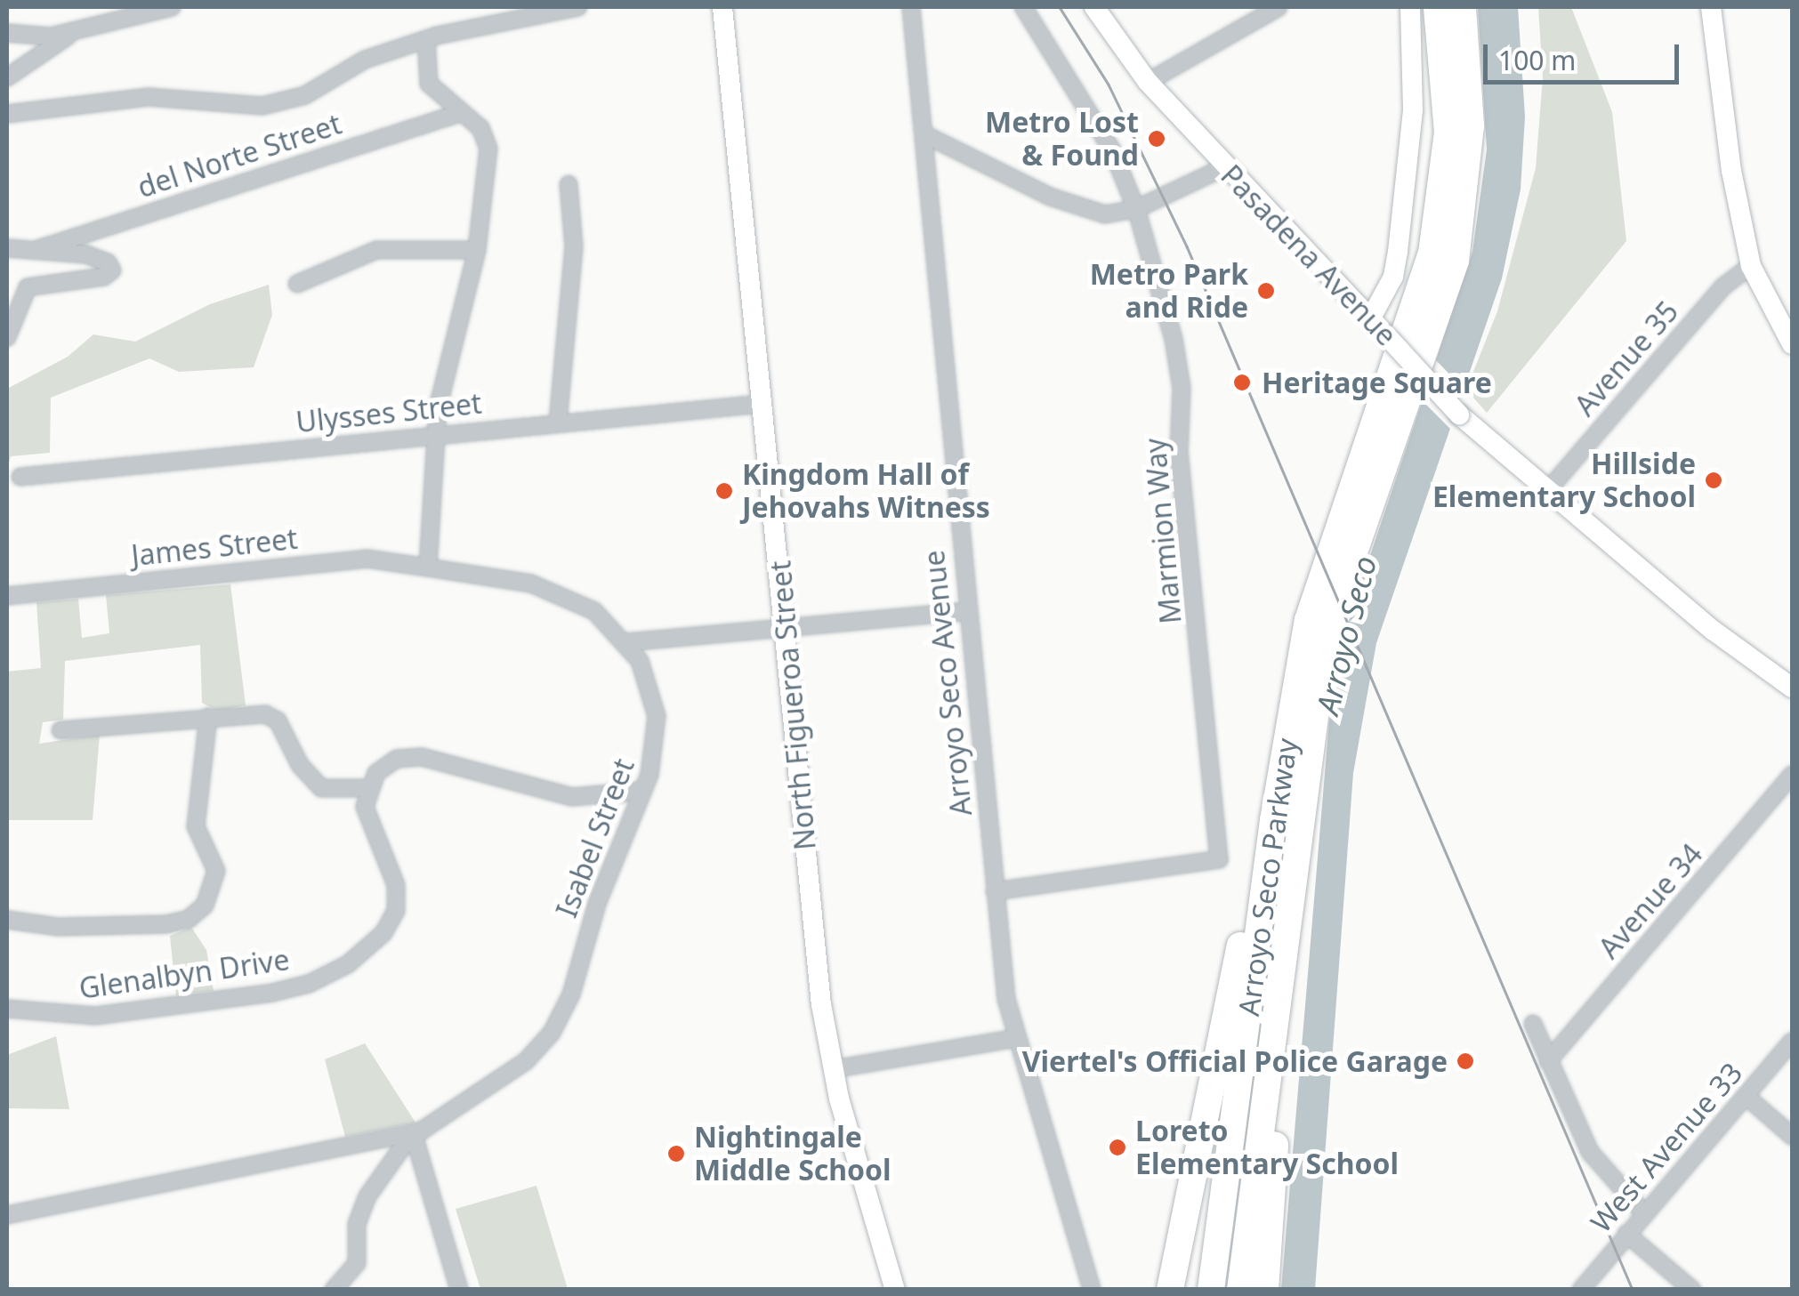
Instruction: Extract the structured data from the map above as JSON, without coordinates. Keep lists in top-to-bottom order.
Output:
{
  "streets": {
    "highway": ["Arroyo Seco Parkway"],
    "main road": ["Pasadena Avenue", "North Figueroa Street"],
    "street": [
      "del Norte Street",
      "Avenue 35",
      "Ulysses Street",
      "Marmion Way",
      "James Street",
      "Arroyo Seco Avenue",
      "Isabel Street",
      "Avenue 34",
      "Glenalbyn Drive",
      "West Avenue 33"
    ]
  },
  "crossings": [
    ["Pasadena Avenue", "Avenue 35"],
    ["Ulysses Street", "North Figueroa Street"],
    ["Marmion Way", "Arroyo Seco Avenue"],
    ["James Street", "Isabel Street"]
  ],
  "water": ["Arroyo Seco"],
  "places": [
    "Metro Lost & Found",
    "Metro Park and Ride",
    "Heritage Square",
    "Hillside Elementary School",
    "Kingdom Hall of Jehovahs Witness",
    "Viertel's Official Police Garage",
    "Loreto Elementary School",
    "Nightingale Middle School"
  ],
  "scale_bar": "100 m"
}
